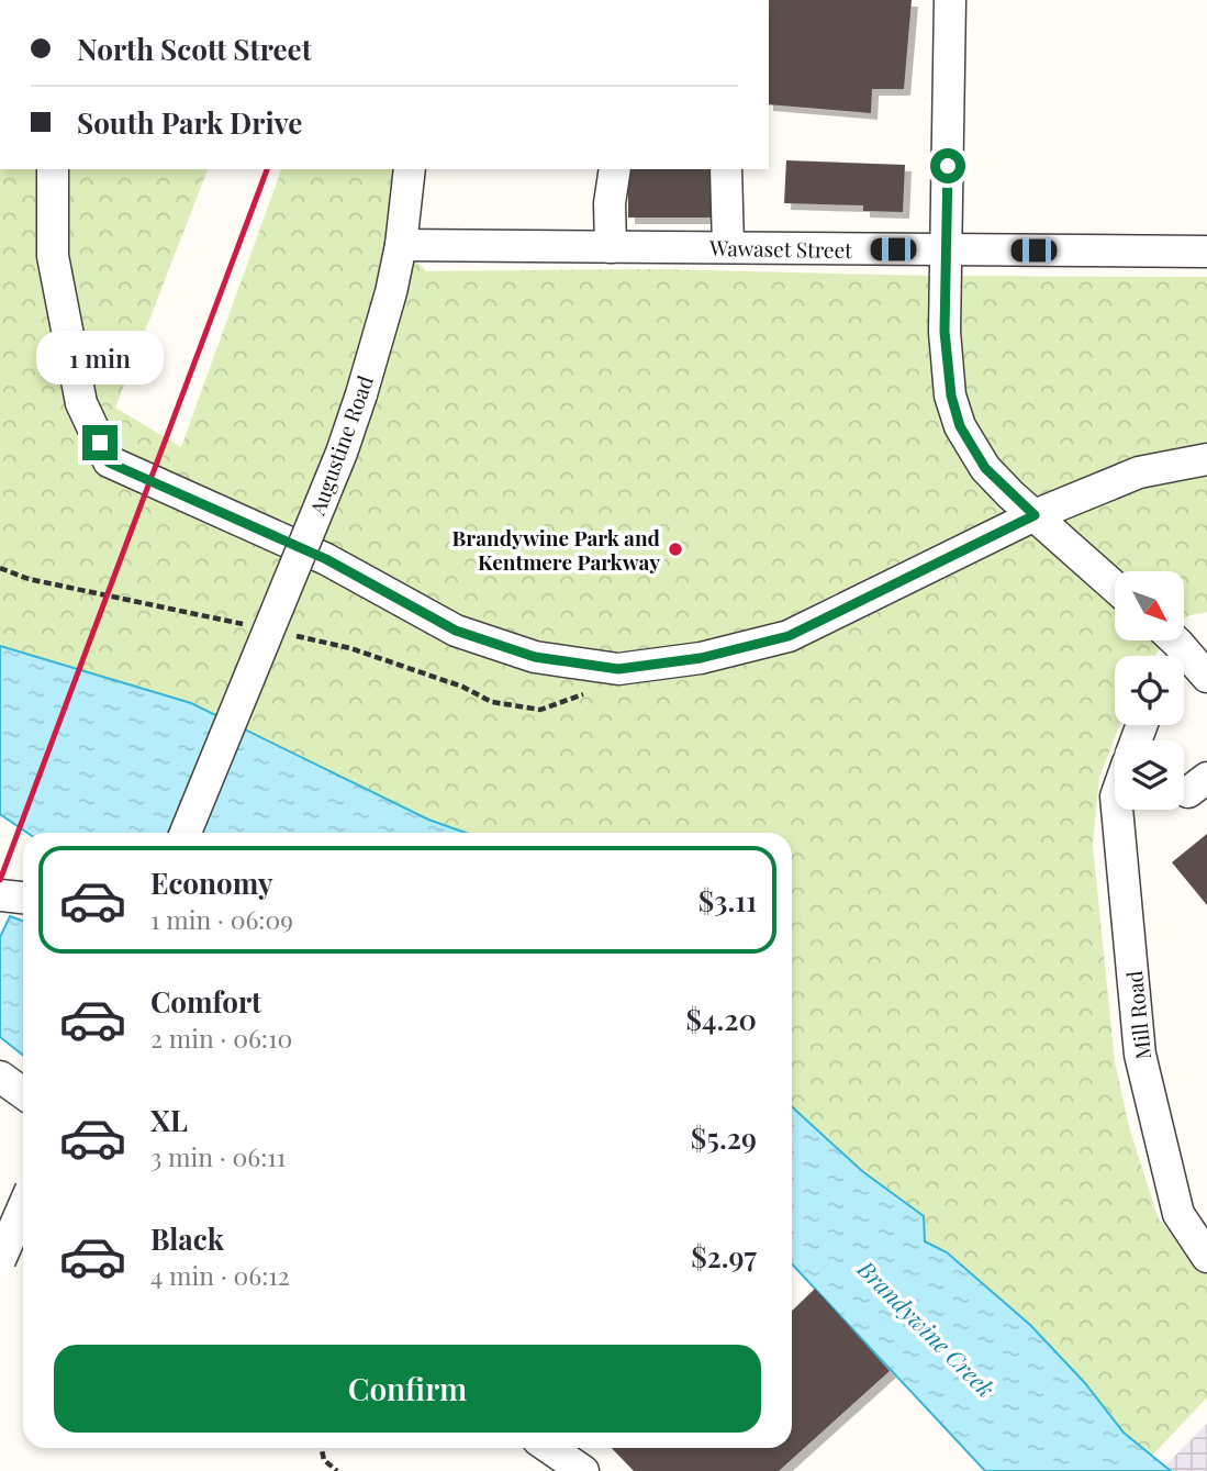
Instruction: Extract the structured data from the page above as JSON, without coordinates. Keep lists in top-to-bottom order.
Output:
{
  "streets": {
    "street": ["Wawaset Street", "Augustine Road", "Mill Road"]
  },
  "crossings": [
    ["Wawaset Street", "Augustine Road"]
  ],
  "water": ["Brandywine Creek"],
  "places": ["Brandywine Park and Kentmere Parkway"],
  "north": "bottom right",
  "page": {
    "banner": ["North Scott Street", "South Park Drive"],
    "bubble": "1 min",
    "list": [
      {
        "name": "Economy",
        "note": "1 min · 06:09",
        "value": "$3.11"
      },
      {
        "name": "Comfort",
        "note": "2 min · 06:10",
        "value": "$4.20"
      },
      {
        "name": "XL",
        "note": "3 min · 06:11",
        "value": "$5.29"
      },
      {
        "name": "Black",
        "note": "4 min · 06:12",
        "value": "$2.97"
      }
    ],
    "buttons": "Confirm"
  }
}
